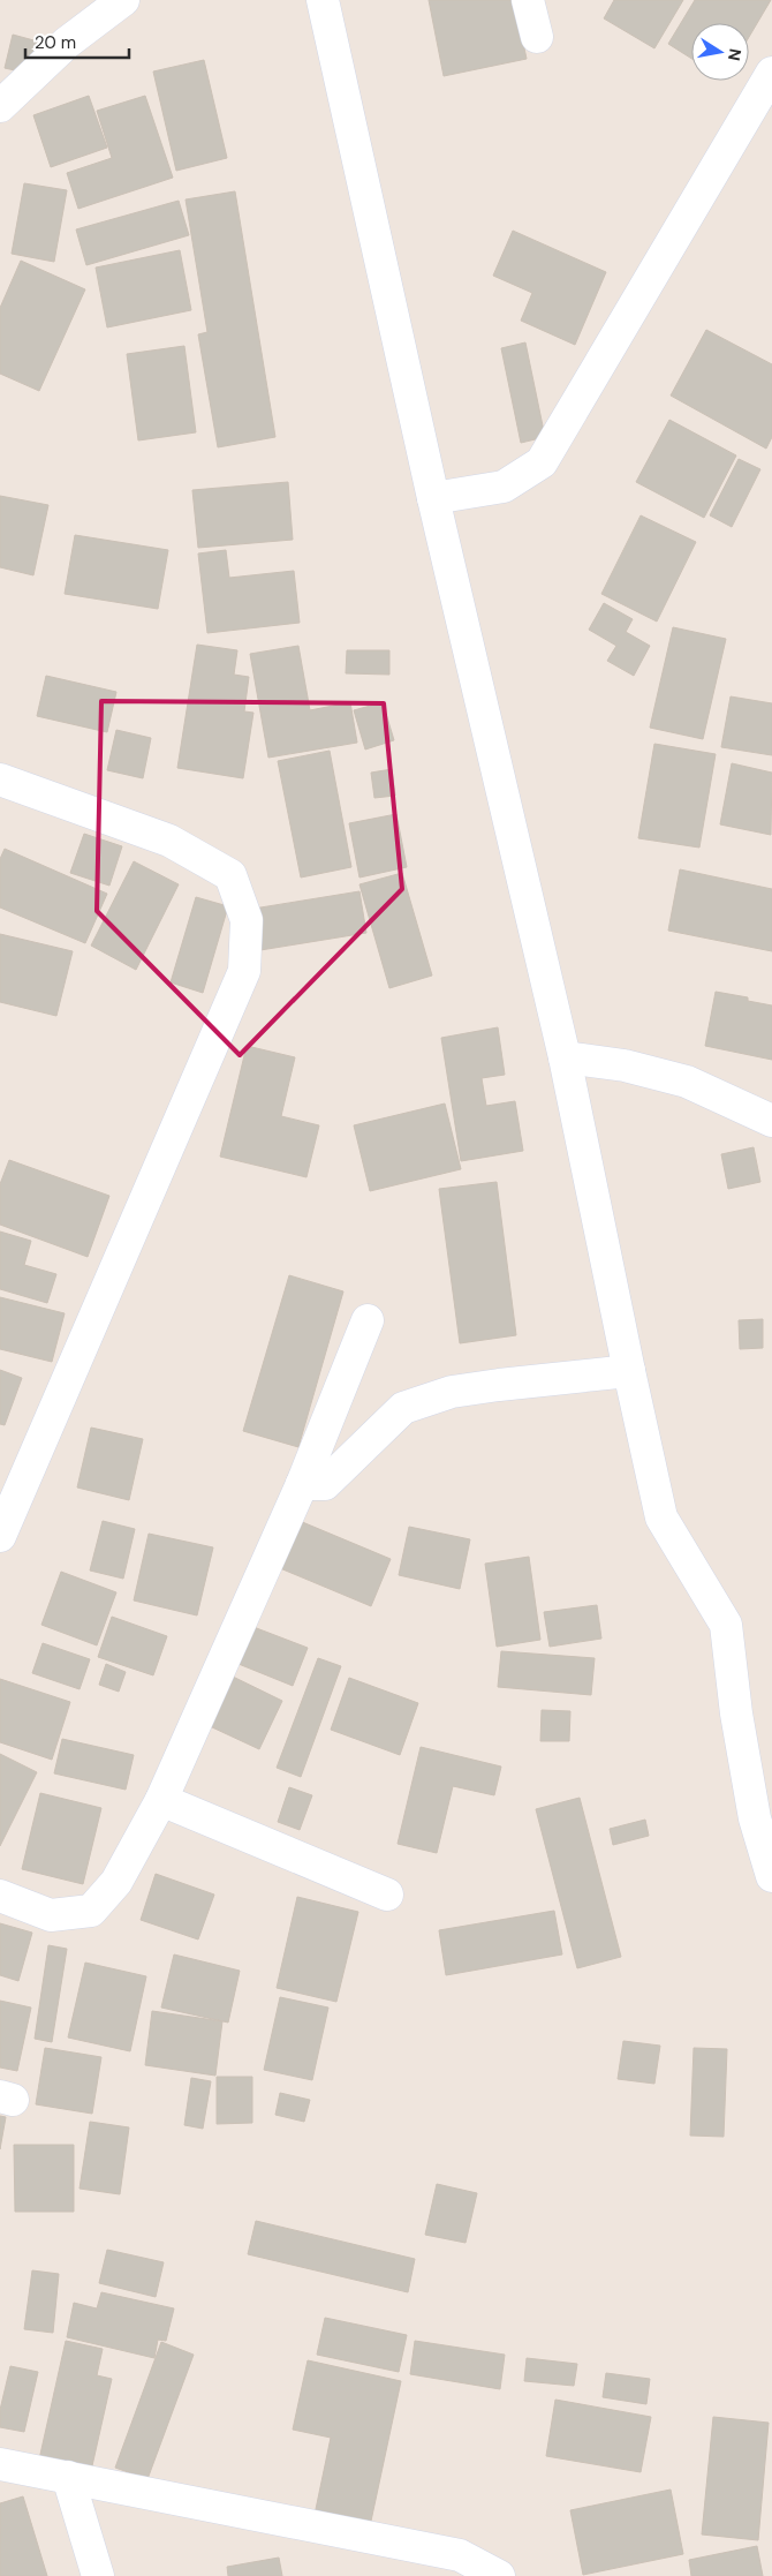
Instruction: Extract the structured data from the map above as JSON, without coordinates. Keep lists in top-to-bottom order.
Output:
{
  "scale_bar": "20 m",
  "north": "right"
}
